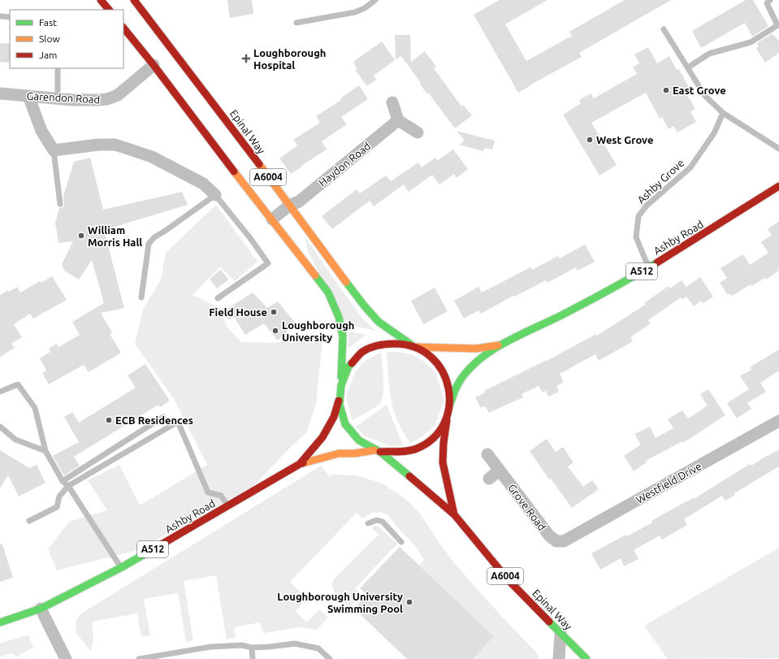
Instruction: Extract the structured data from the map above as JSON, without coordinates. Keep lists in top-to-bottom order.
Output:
{
  "streets": {
    "main road": [
      "Epinal Way",
      "A6004",
      "Ashby Road",
      "A512"
    ],
    "street": [
      "Garendon Road",
      "Haydon Road",
      "Westfield Drive",
      "Grove Road"
    ],
    "lane": ["Ashby Grove"]
  },
  "crossings": [
    ["Garendon Road", "A6004"],
    ["Epinal Way", "Haydon Road"],
    ["Epinal Way", "A6004"],
    ["Epinal Way", "Ashby Road"],
    ["Haydon Road", "A6004"],
    ["A6004", "Ashby Road"],
    ["Ashby Grove", "Ashby Road"],
    ["Westfield Drive", "Grove Road"]
  ],
  "places": {
    "health": ["Loughborough Hospital"],
    "other": [
      "East Grove",
      "West Grove",
      "William Morris Hall",
      "Field House",
      "Loughborough University",
      "ECB Residences",
      "Loughborough University Swimming Pool"
    ]
  },
  "legend": ["Fast", "Slow", "Jam"]
}
